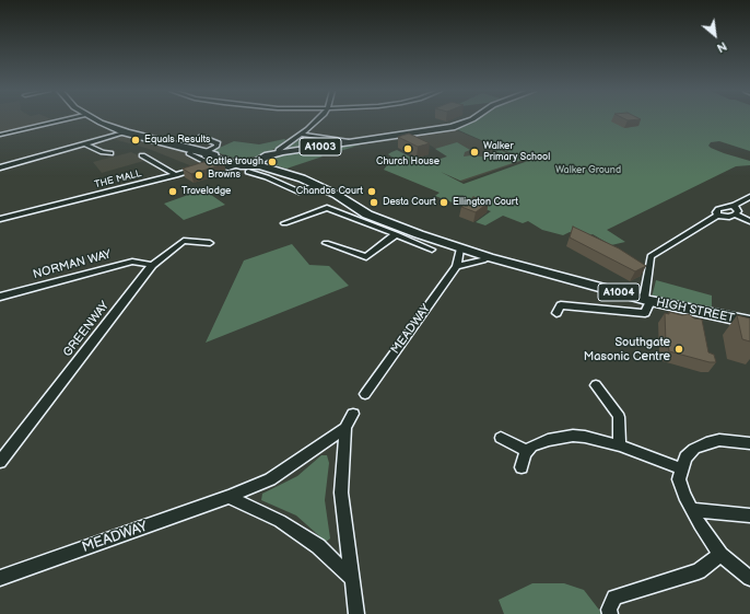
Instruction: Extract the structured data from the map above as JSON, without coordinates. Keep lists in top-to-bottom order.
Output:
{
  "streets": {
    "main road": ["A1003", "A1004", "HIGH STREET"],
    "street": [
      "THE MALL",
      "NORMAN WAY",
      "GREENWAY",
      "MEADWAY"
    ]
  },
  "crossings": [
    ["A1003", "THE MALL"],
    ["A1003", "A1004"],
    ["THE MALL", "A1004"],
    ["NORMAN WAY", "GREENWAY"],
    ["A1004", "HIGH STREET"],
    ["A1004", "MEADWAY"]
  ],
  "parks": ["Walker Ground"],
  "places": [
    "Equals Results",
    "Church House",
    "Walker Primary School",
    "Cattle trough",
    "Browns",
    "Travelodge",
    "Chandos Court",
    "Desta Court",
    "Ellington Court",
    "Southgate Masonic Centre"
  ],
  "north": "bottom right"
}
